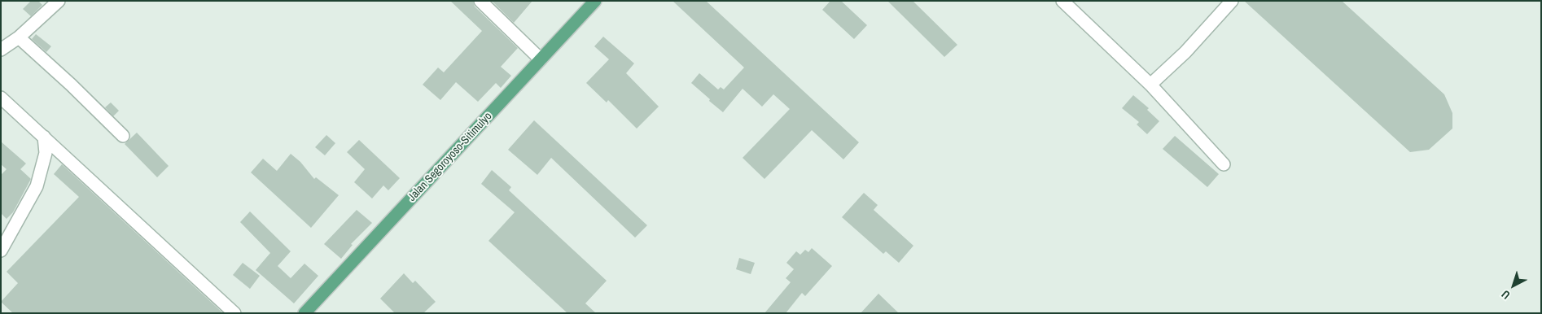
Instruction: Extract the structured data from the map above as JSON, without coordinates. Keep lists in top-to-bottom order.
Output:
{
  "streets": {
    "main road": ["Jalan Segoroyoso-Sitimulyo"]
  },
  "north": "bottom left"
}
